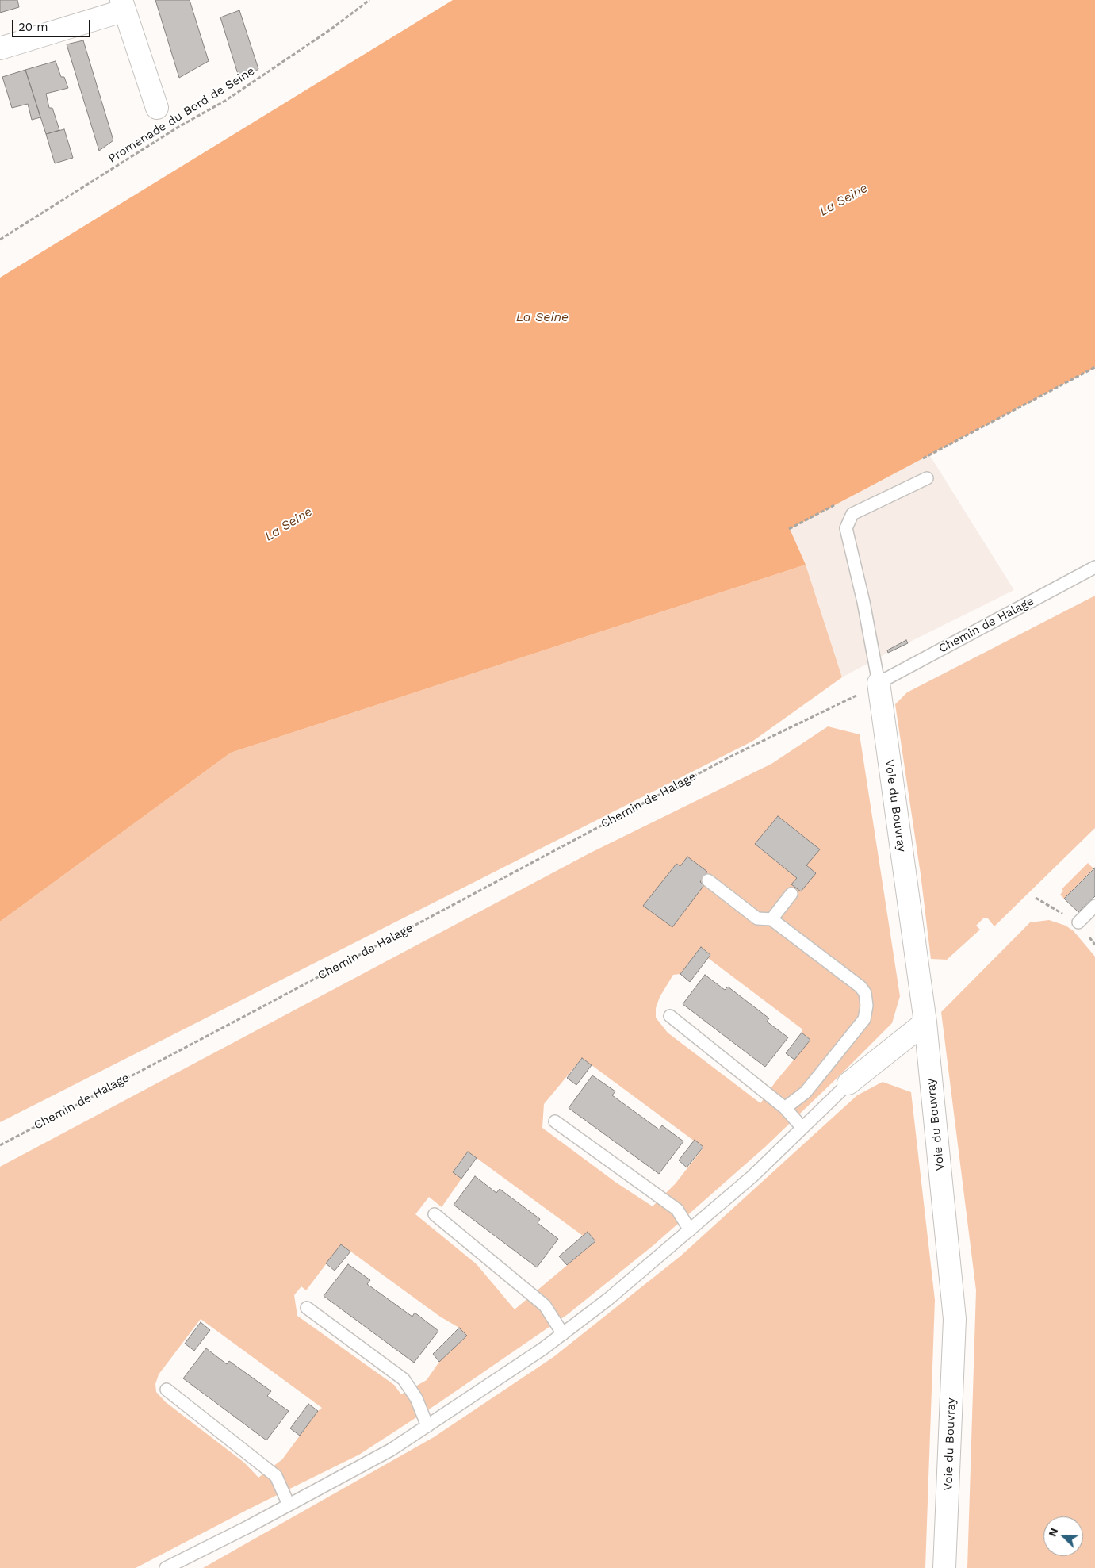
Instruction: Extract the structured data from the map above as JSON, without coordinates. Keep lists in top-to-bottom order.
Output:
{
  "streets": {
    "street": ["Voie du Bouvray"],
    "lane": ["Chemin de Halage"],
    "path": ["Promenade du Bord de Seine"]
  },
  "crossings": [
    ["Chemin de Halage", "Voie du Bouvray"]
  ],
  "water": ["La Seine"],
  "scale_bar": "20 m",
  "north": "left"
}
